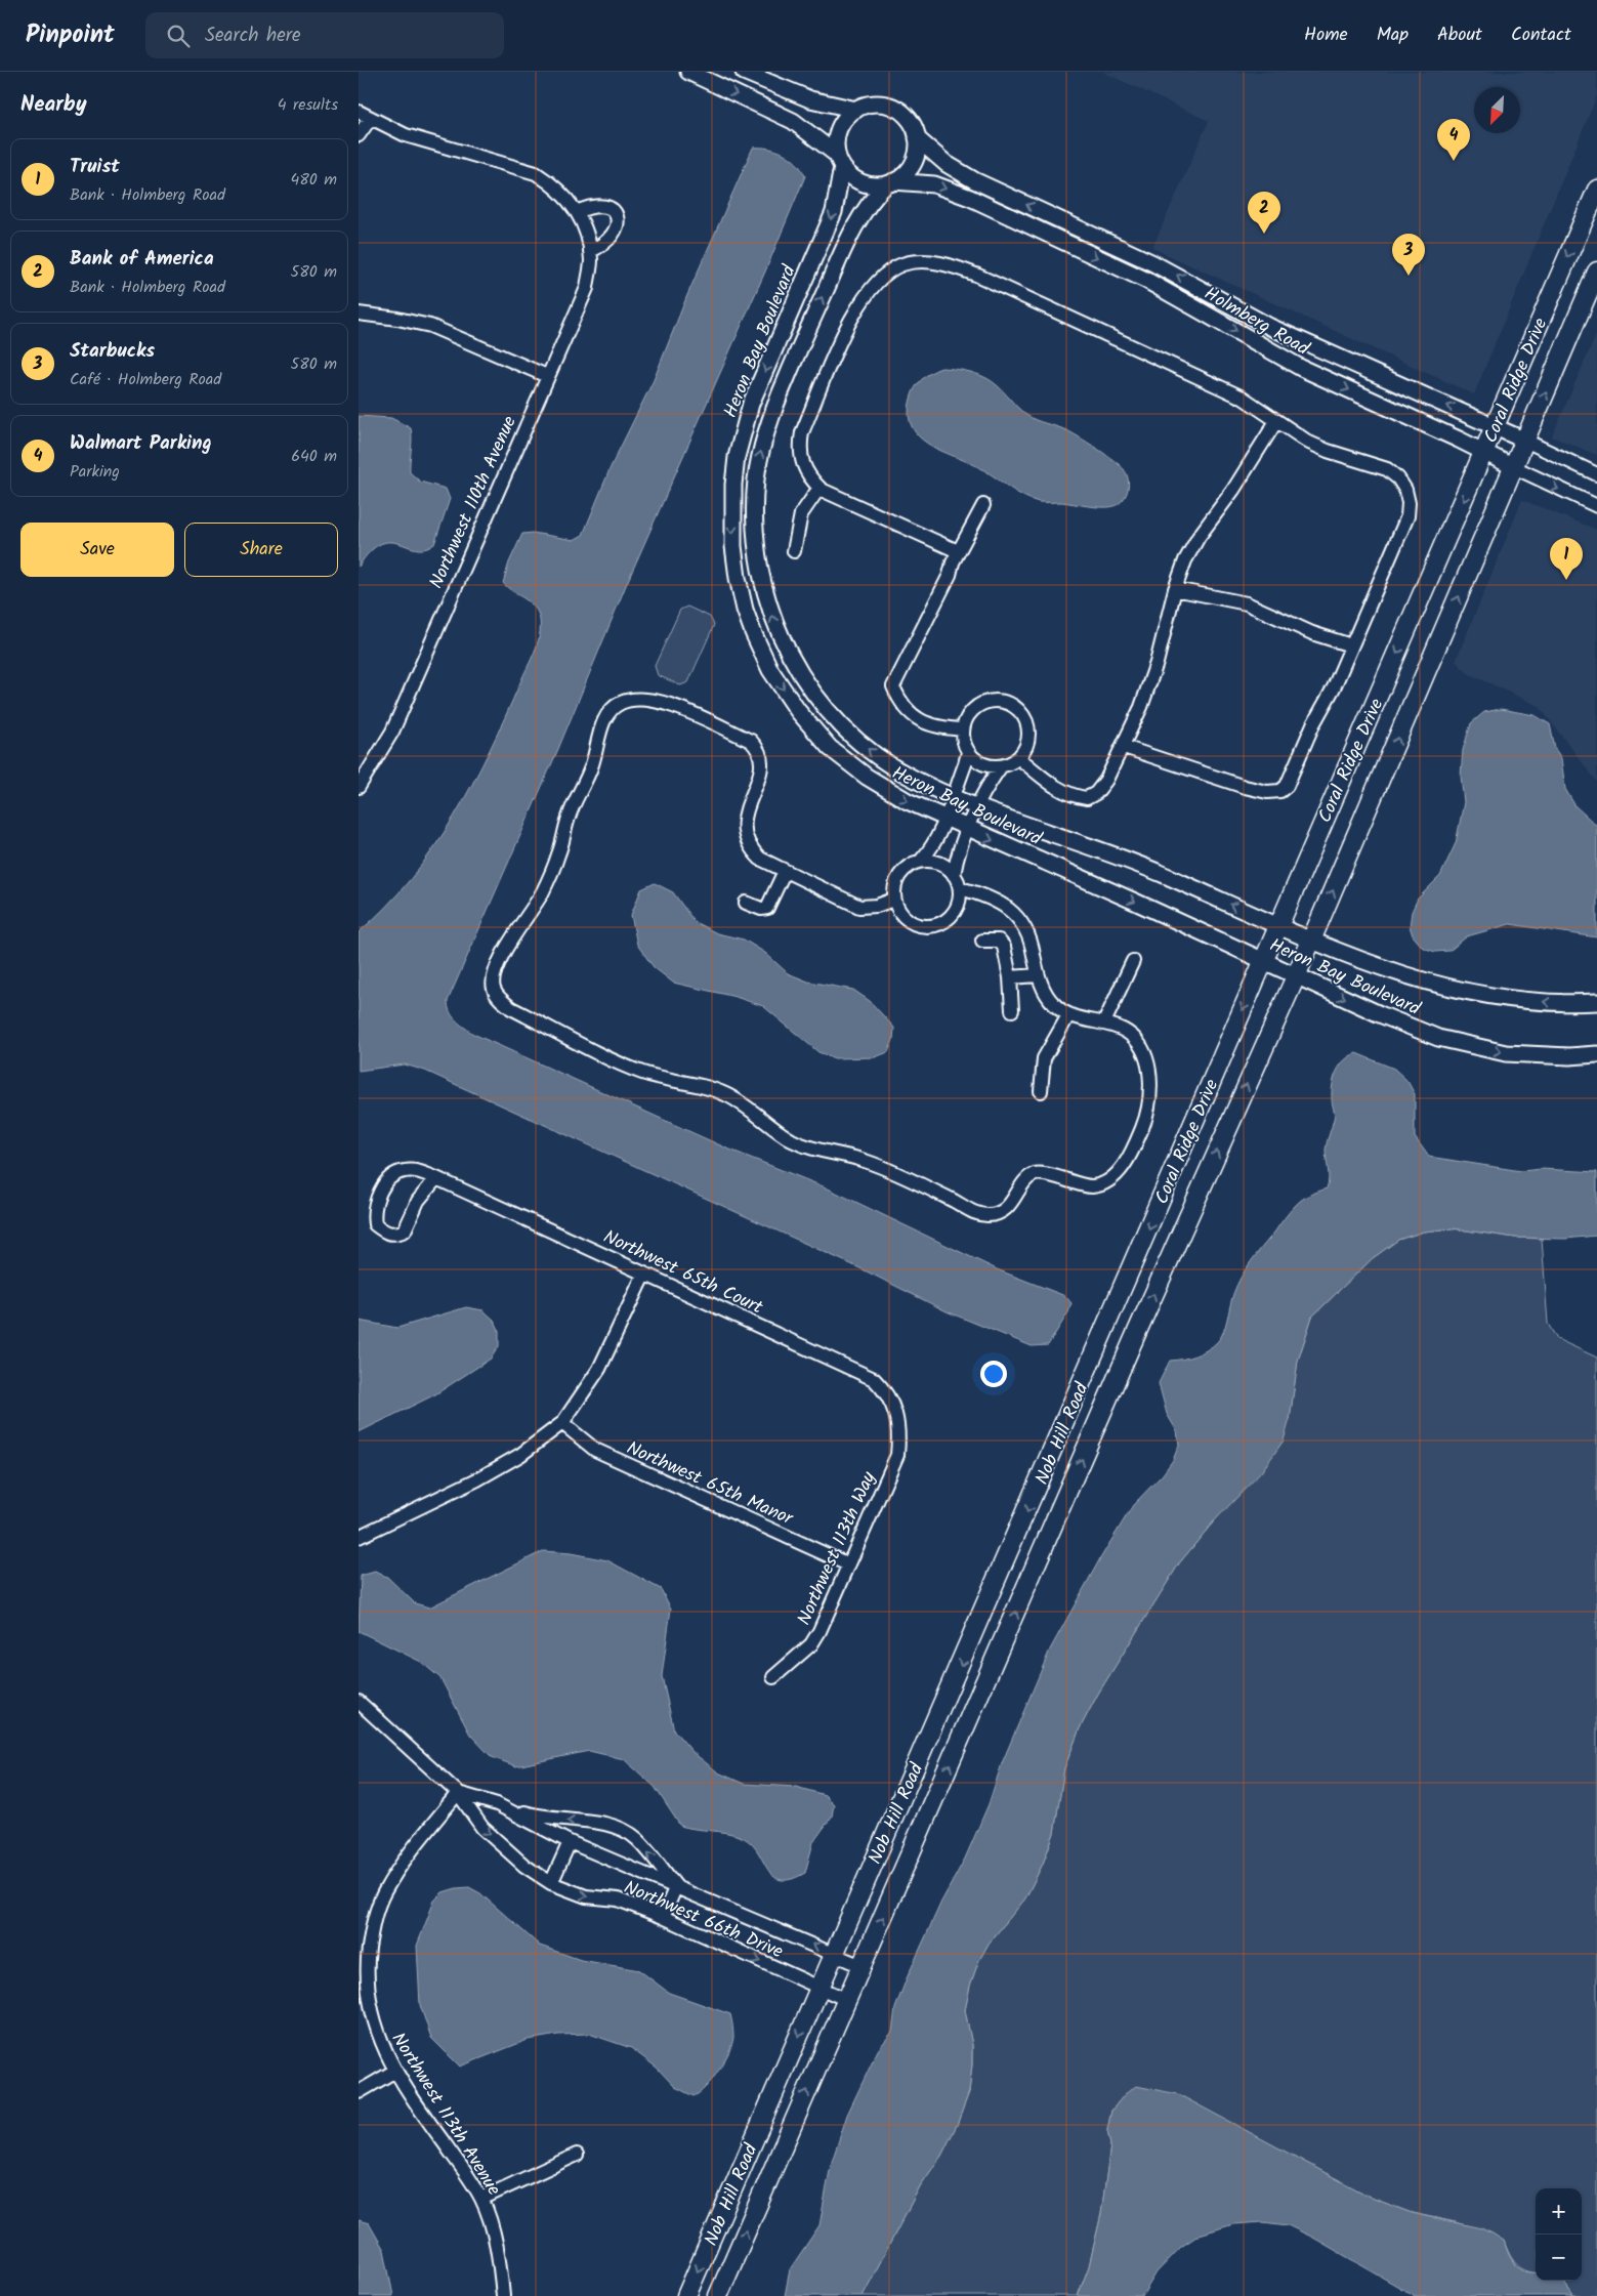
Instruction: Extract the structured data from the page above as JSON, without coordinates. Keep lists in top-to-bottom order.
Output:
{
  "streets": {
    "main road": ["Coral Ridge Drive", "Nob Hill Road"],
    "street": [
      "Holmberg Road",
      "Heron Bay Boulevard",
      "Northwest 110th Avenue",
      "Northwest 65th Court",
      "Northwest 65th Manor",
      "Northwest 113th Way",
      "Northwest 66th Drive",
      "Northwest 113th Avenue"
    ]
  },
  "crossings": [
    ["Holmberg Road", "Heron Bay Boulevard"],
    ["Holmberg Road", "Coral Ridge Drive"],
    ["Heron Bay Boulevard", "Coral Ridge Drive"],
    ["Coral Ridge Drive", "Nob Hill Road"],
    ["Northwest 65th Court", "Northwest 113th Way"],
    ["Nob Hill Road", "Northwest 66th Drive"],
    ["Northwest 65th Manor", "Northwest 113th Way"],
    ["Northwest 66th Drive", "Northwest 113th Avenue"]
  ],
  "north": "bottom left",
  "page": {
    "header": "Pinpoint",
    "search": "Search here",
    "nav": [
      "Home",
      "Map",
      "About",
      "Contact"
    ],
    "heading": ["Nearby", "4 results"],
    "pins": [
      "4",
      "2",
      "3",
      "1"
    ],
    "list": [
      {
        "mark": "1",
        "name": "Truist",
        "note": "Bank · Holmberg Road",
        "value": "480 m"
      },
      {
        "mark": "2",
        "name": "Bank of America",
        "note": "Bank · Holmberg Road",
        "value": "580 m"
      },
      {
        "mark": "3",
        "name": "Starbucks",
        "note": "Café · Holmberg Road",
        "value": "580 m"
      },
      {
        "mark": "4",
        "name": "Walmart Parking",
        "note": "Parking",
        "value": "640 m"
      }
    ],
    "buttons": ["Save", "Share"],
    "map_buttons": ["+", "−"]
  }
}
